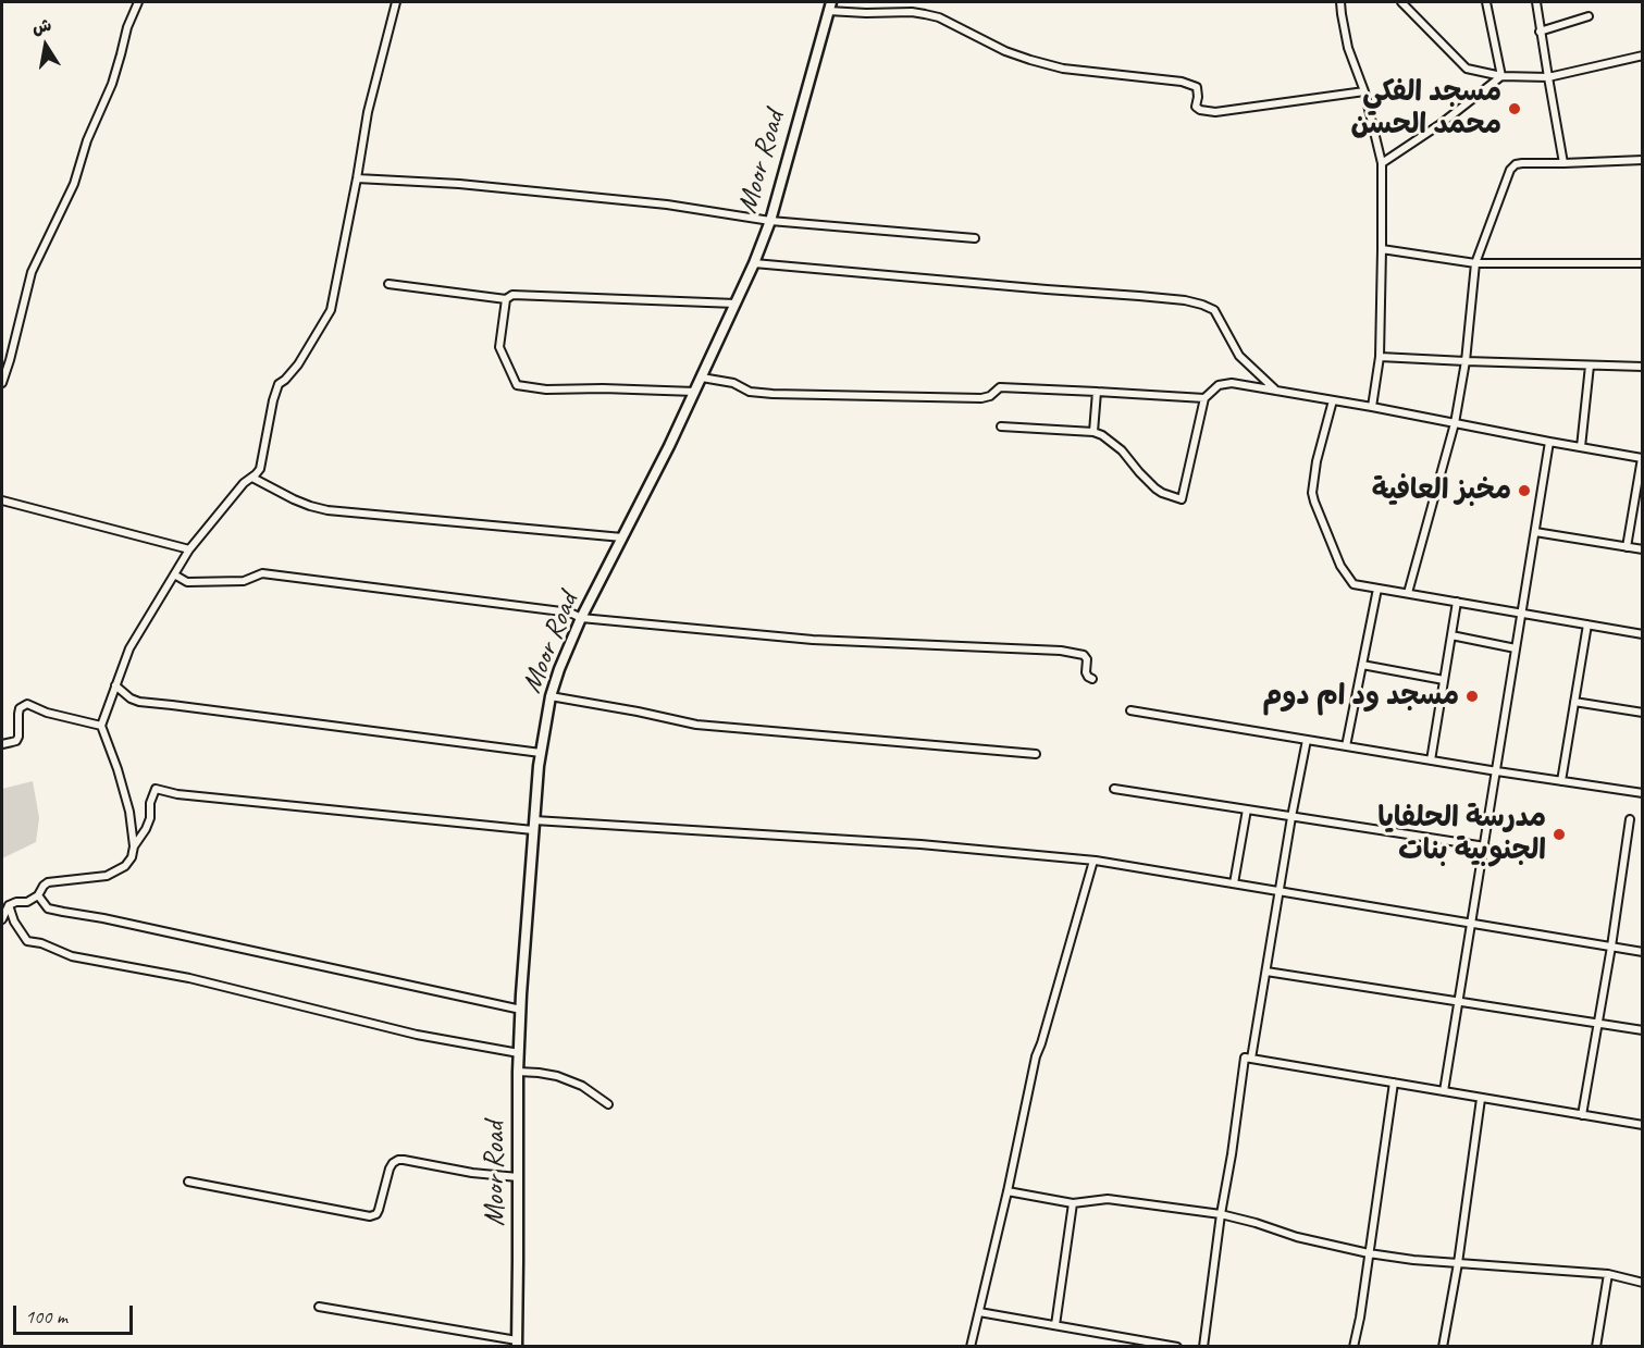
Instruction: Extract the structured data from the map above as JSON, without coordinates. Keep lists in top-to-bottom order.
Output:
{
  "streets": {
    "street": ["Moor Road"]
  },
  "places": [
    "مسجد الفكي محمد الحسن",
    "مخبز العافية",
    "مسجد ود ام دوم",
    "مدرسة الحلفايا الجنوبية بنات"
  ],
  "scale_bar": "100 m",
  "north": "top"
}
